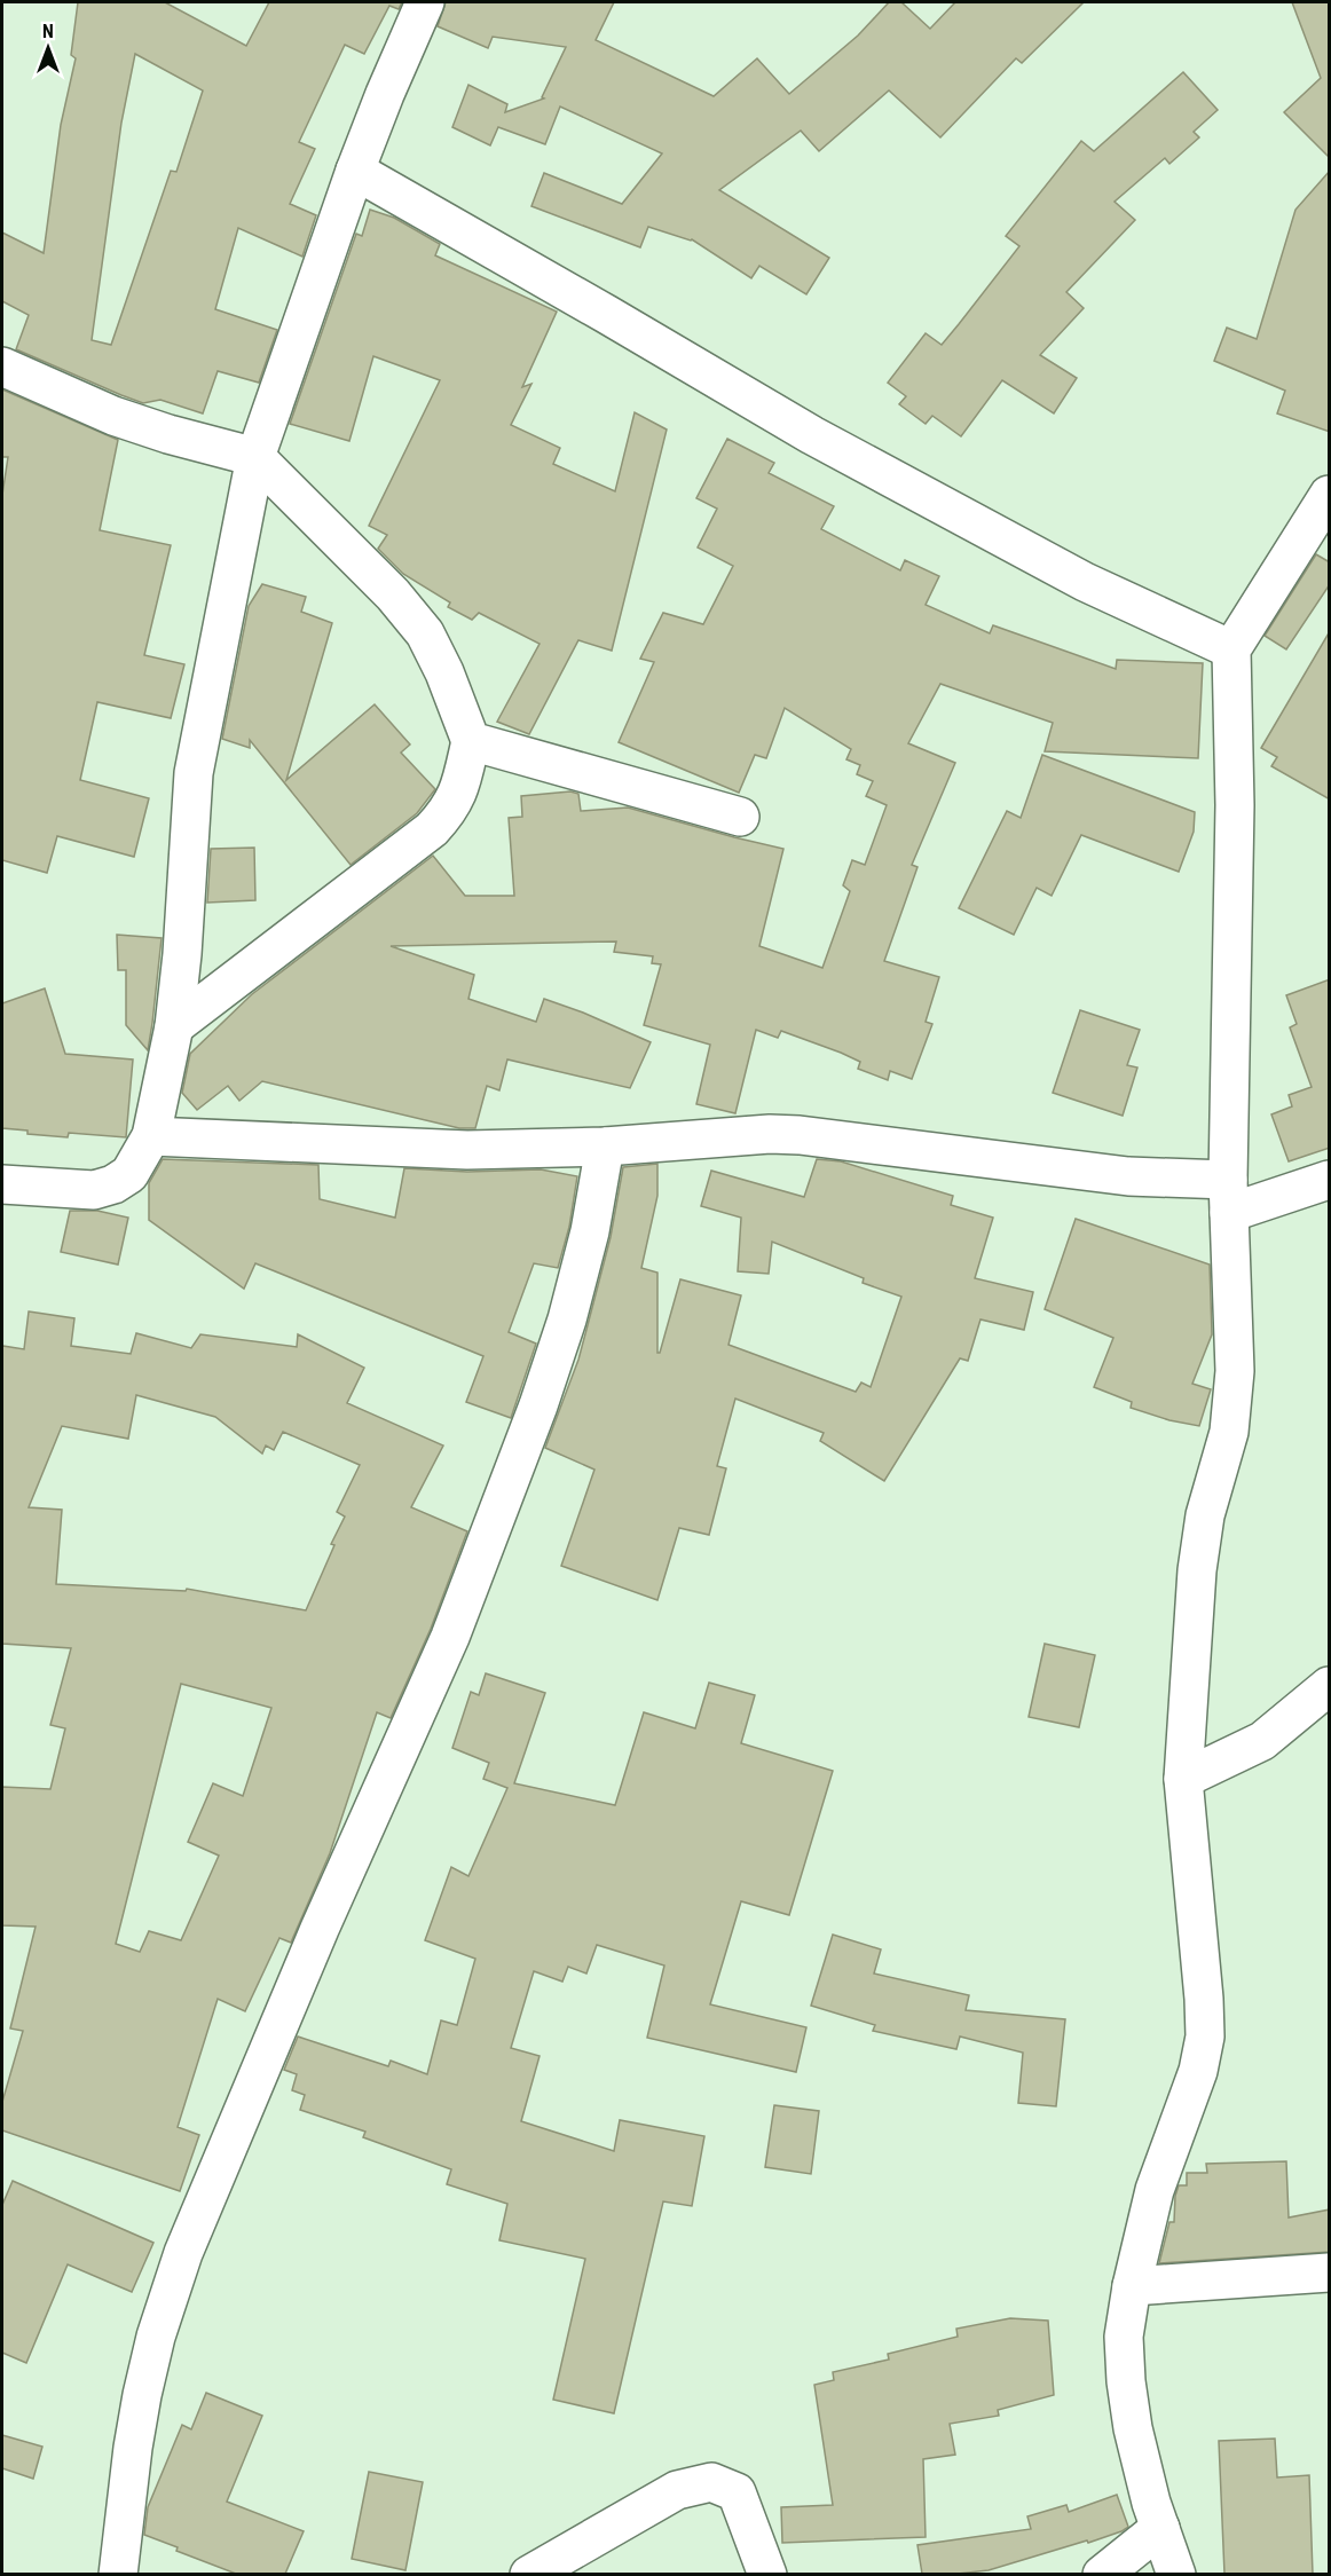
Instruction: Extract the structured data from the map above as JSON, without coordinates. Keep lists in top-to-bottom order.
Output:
{
  "north": "top"
}
